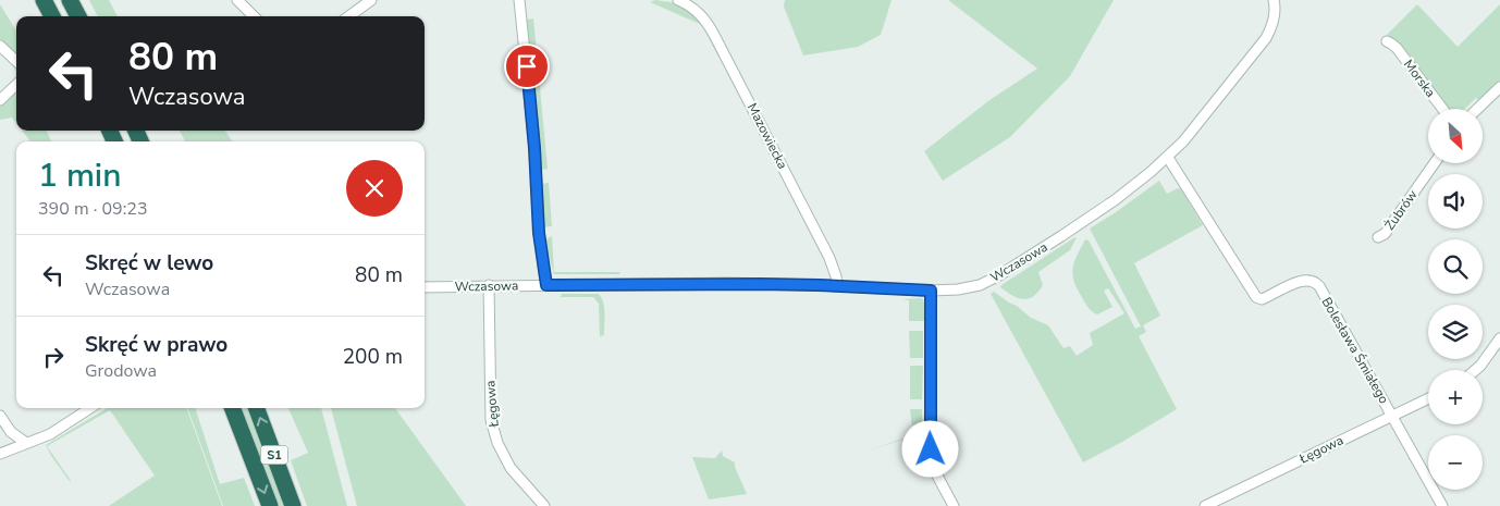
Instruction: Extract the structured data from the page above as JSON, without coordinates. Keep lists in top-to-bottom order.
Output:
{
  "streets": {
    "highway": ["S1"],
    "street": [
      "Morska",
      "Mazowiecka",
      "Żubrów",
      "Wczasowa",
      "Bolesława Śmiałego",
      "Łęgowa"
    ]
  },
  "crossings": [
    ["Mazowiecka", "Wczasowa"],
    ["Wczasowa", "Bolesława Śmiałego"],
    ["Wczasowa", "Łęgowa"],
    ["Bolesława Śmiałego", "Łęgowa"]
  ],
  "north": "bottom right",
  "page": {
    "turn": ["80 m", "Wczasowa"],
    "map_buttons": ["+", "−"],
    "heading": ["1 min", "390 m · 09:23"],
    "list": [
      {
        "name": "Skręć w lewo",
        "note": "Wczasowa",
        "value": "80 m"
      },
      {
        "name": "Skręć w prawo",
        "note": "Grodowa",
        "value": "200 m"
      }
    ]
  }
}
